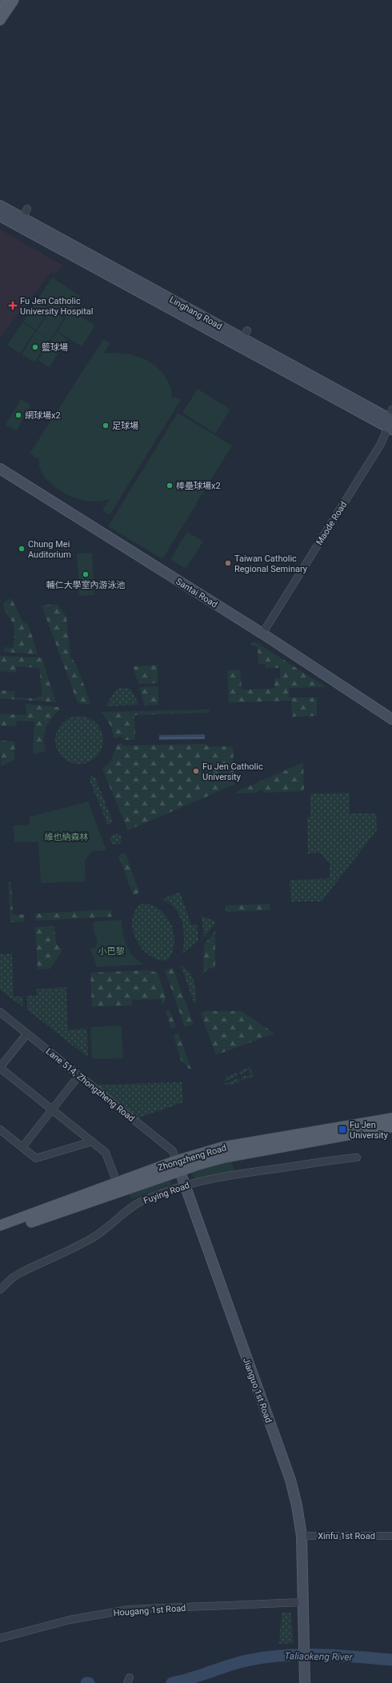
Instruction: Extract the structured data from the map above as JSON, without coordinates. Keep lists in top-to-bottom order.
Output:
{
  "streets": {
    "main road": ["Zhongzheng Road"],
    "street": [
      "Linghang Road",
      "Maode Road",
      "Santai Road",
      "Lane 514, Zhongzheng Road",
      "Fuying Road",
      "Jianguo 1st Road",
      "Xinfu 1st Road",
      "Hougang 1st Road"
    ]
  },
  "crossings": [
    ["Linghang Road", "Maode Road"],
    ["Maode Road", "Santai Road"],
    ["Lane 514, Zhongzheng Road", "Zhongzheng Road"],
    ["Lane 514, Zhongzheng Road", "Jianguo 1st Road"],
    ["Zhongzheng Road", "Jianguo 1st Road"],
    ["Fuying Road", "Jianguo 1st Road"],
    ["Jianguo 1st Road", "Xinfu 1st Road"],
    ["Jianguo 1st Road", "Hougang 1st Road"]
  ],
  "water": ["Taliaokeng River"],
  "parks": ["維也納森林", "小巴黎"],
  "places": {
    "health": ["Fu Jen Catholic University Hospital"],
    "other": [
      "籃球場",
      "網球場x2",
      "足球場",
      "棒壘球場x2",
      "Chung Mei Auditorium",
      "Taiwan Catholic Regional Seminary",
      "輔仁大學室內游泳池",
      "Fu Jen Catholic University"
    ],
    "transit": ["Fu Jen University"]
  }
}
